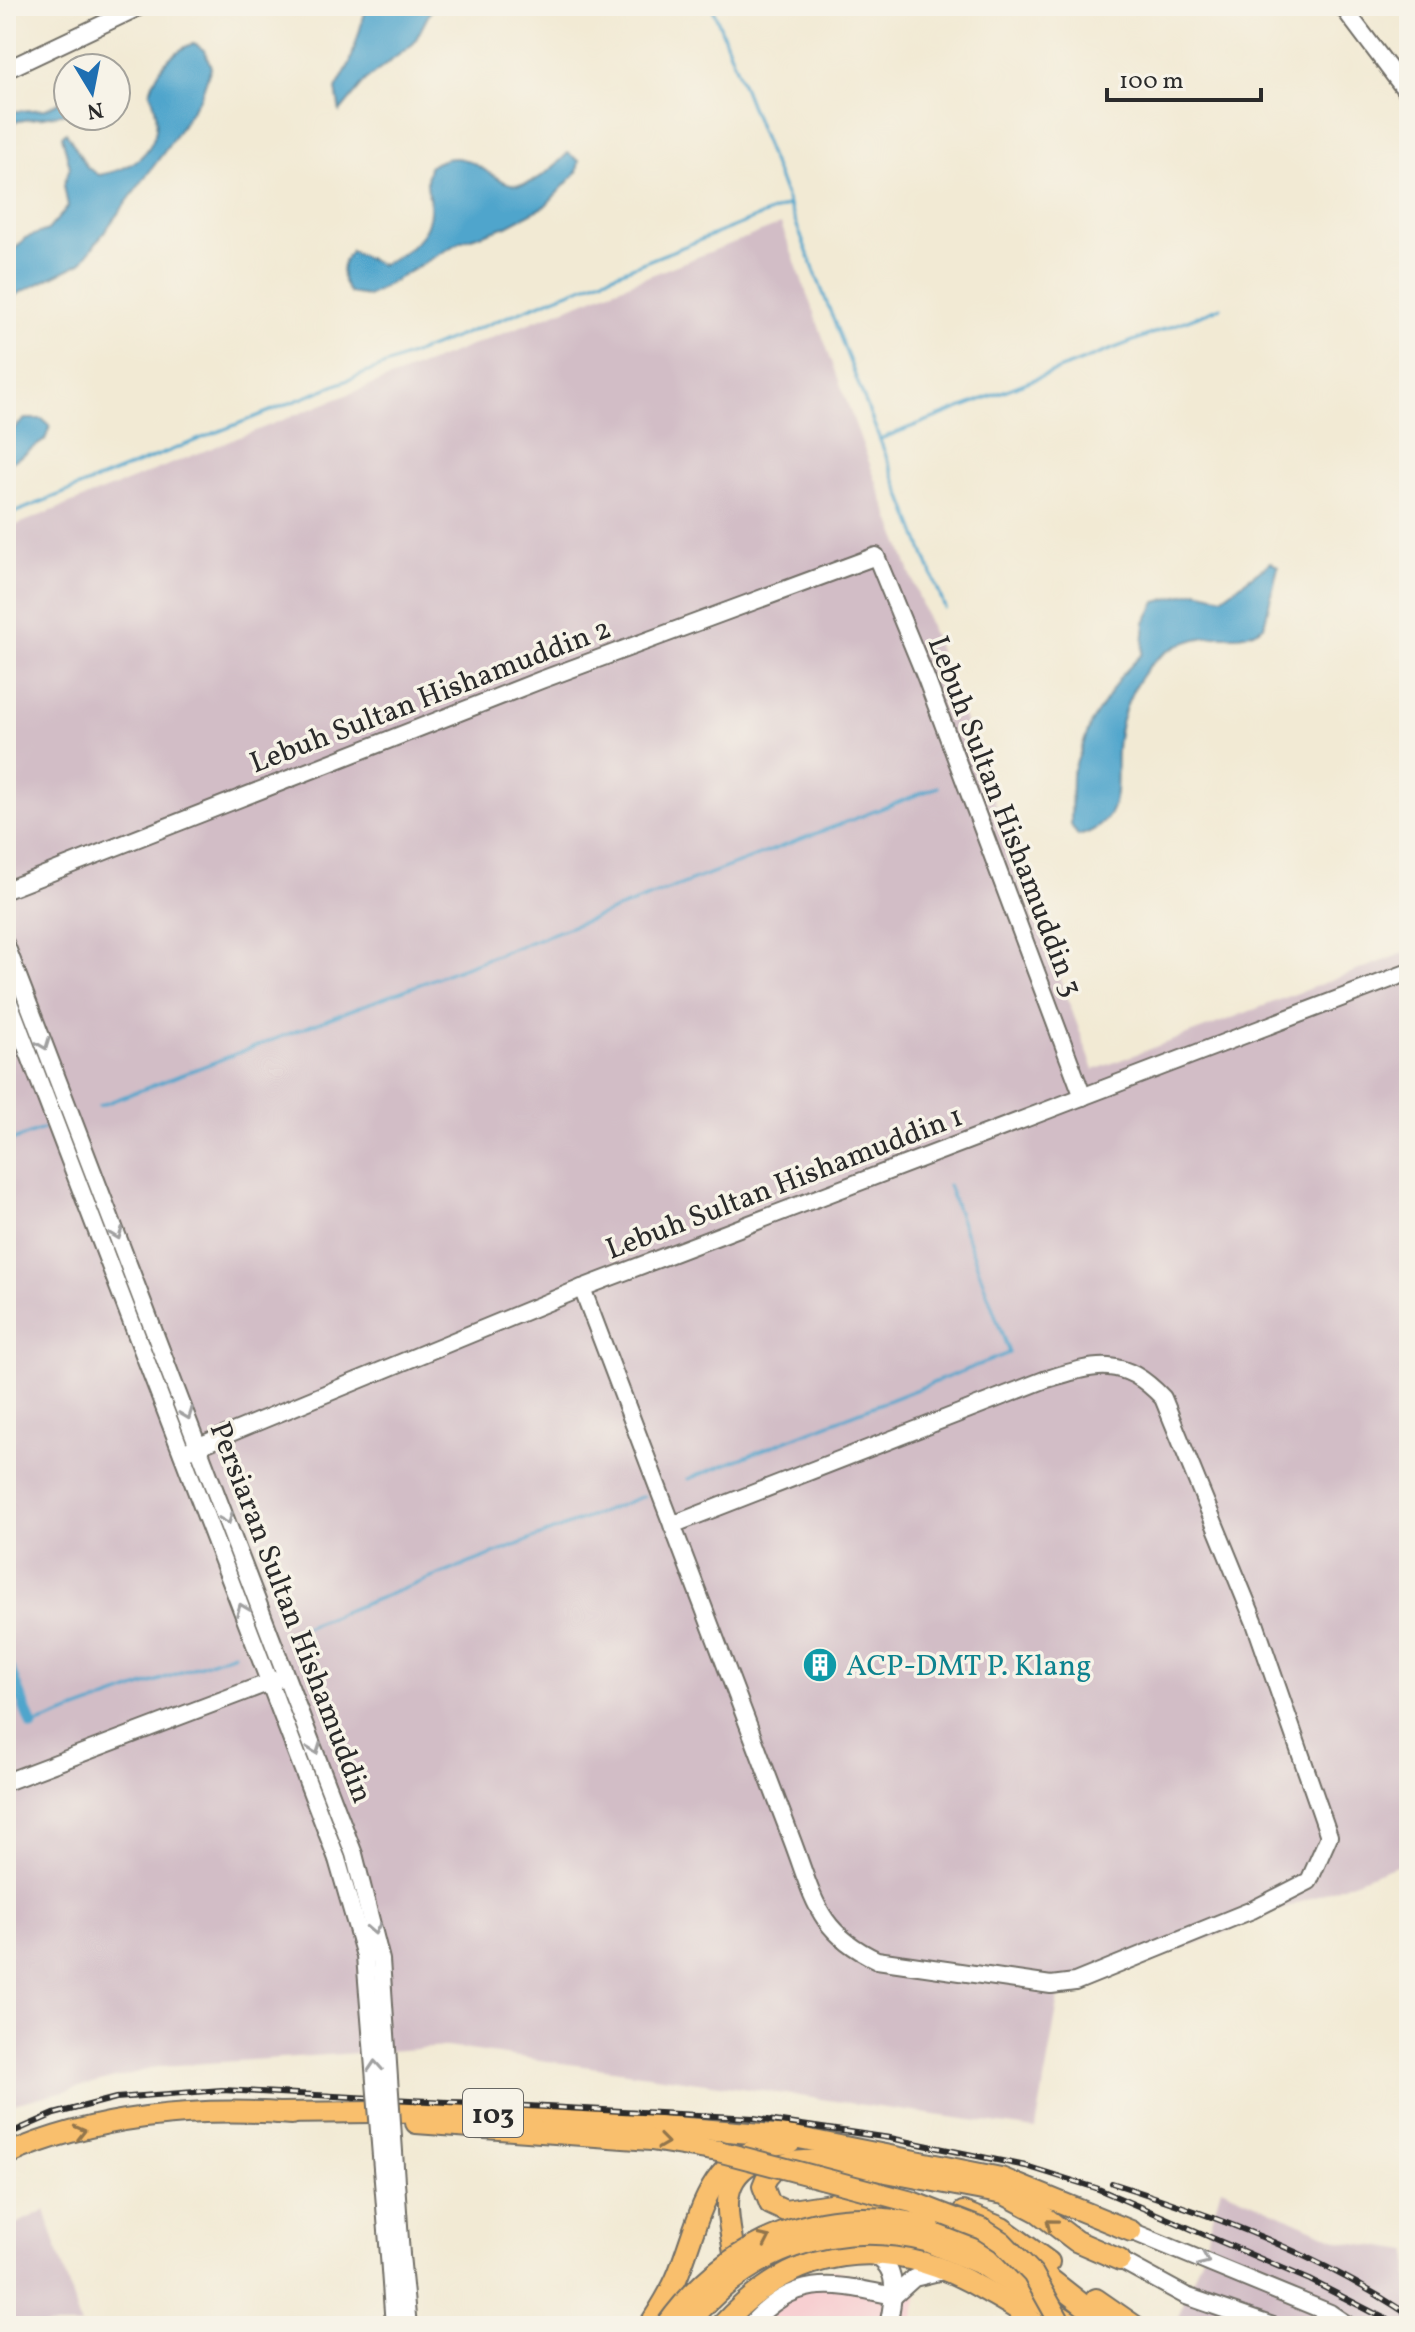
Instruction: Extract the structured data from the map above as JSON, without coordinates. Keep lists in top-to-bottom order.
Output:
{
  "streets": {
    "main road": ["103"],
    "street": [
      "Lebuh Sultan Hishamuddin 2",
      "Lebuh Sultan Hishamuddin 3",
      "Lebuh Sultan Hishamuddin 1",
      "Persiaran Sultan Hishamuddin"
    ]
  },
  "crossings": [
    ["Lebuh Sultan Hishamuddin 2", "Lebuh Sultan Hishamuddin 3"],
    ["Lebuh Sultan Hishamuddin 3", "Lebuh Sultan Hishamuddin 1"],
    ["Lebuh Sultan Hishamuddin 1", "Persiaran Sultan Hishamuddin"]
  ],
  "places": {
    "building": ["ACP-DMT P. Klang"]
  },
  "scale_bar": "100 m",
  "north": "bottom"
}
